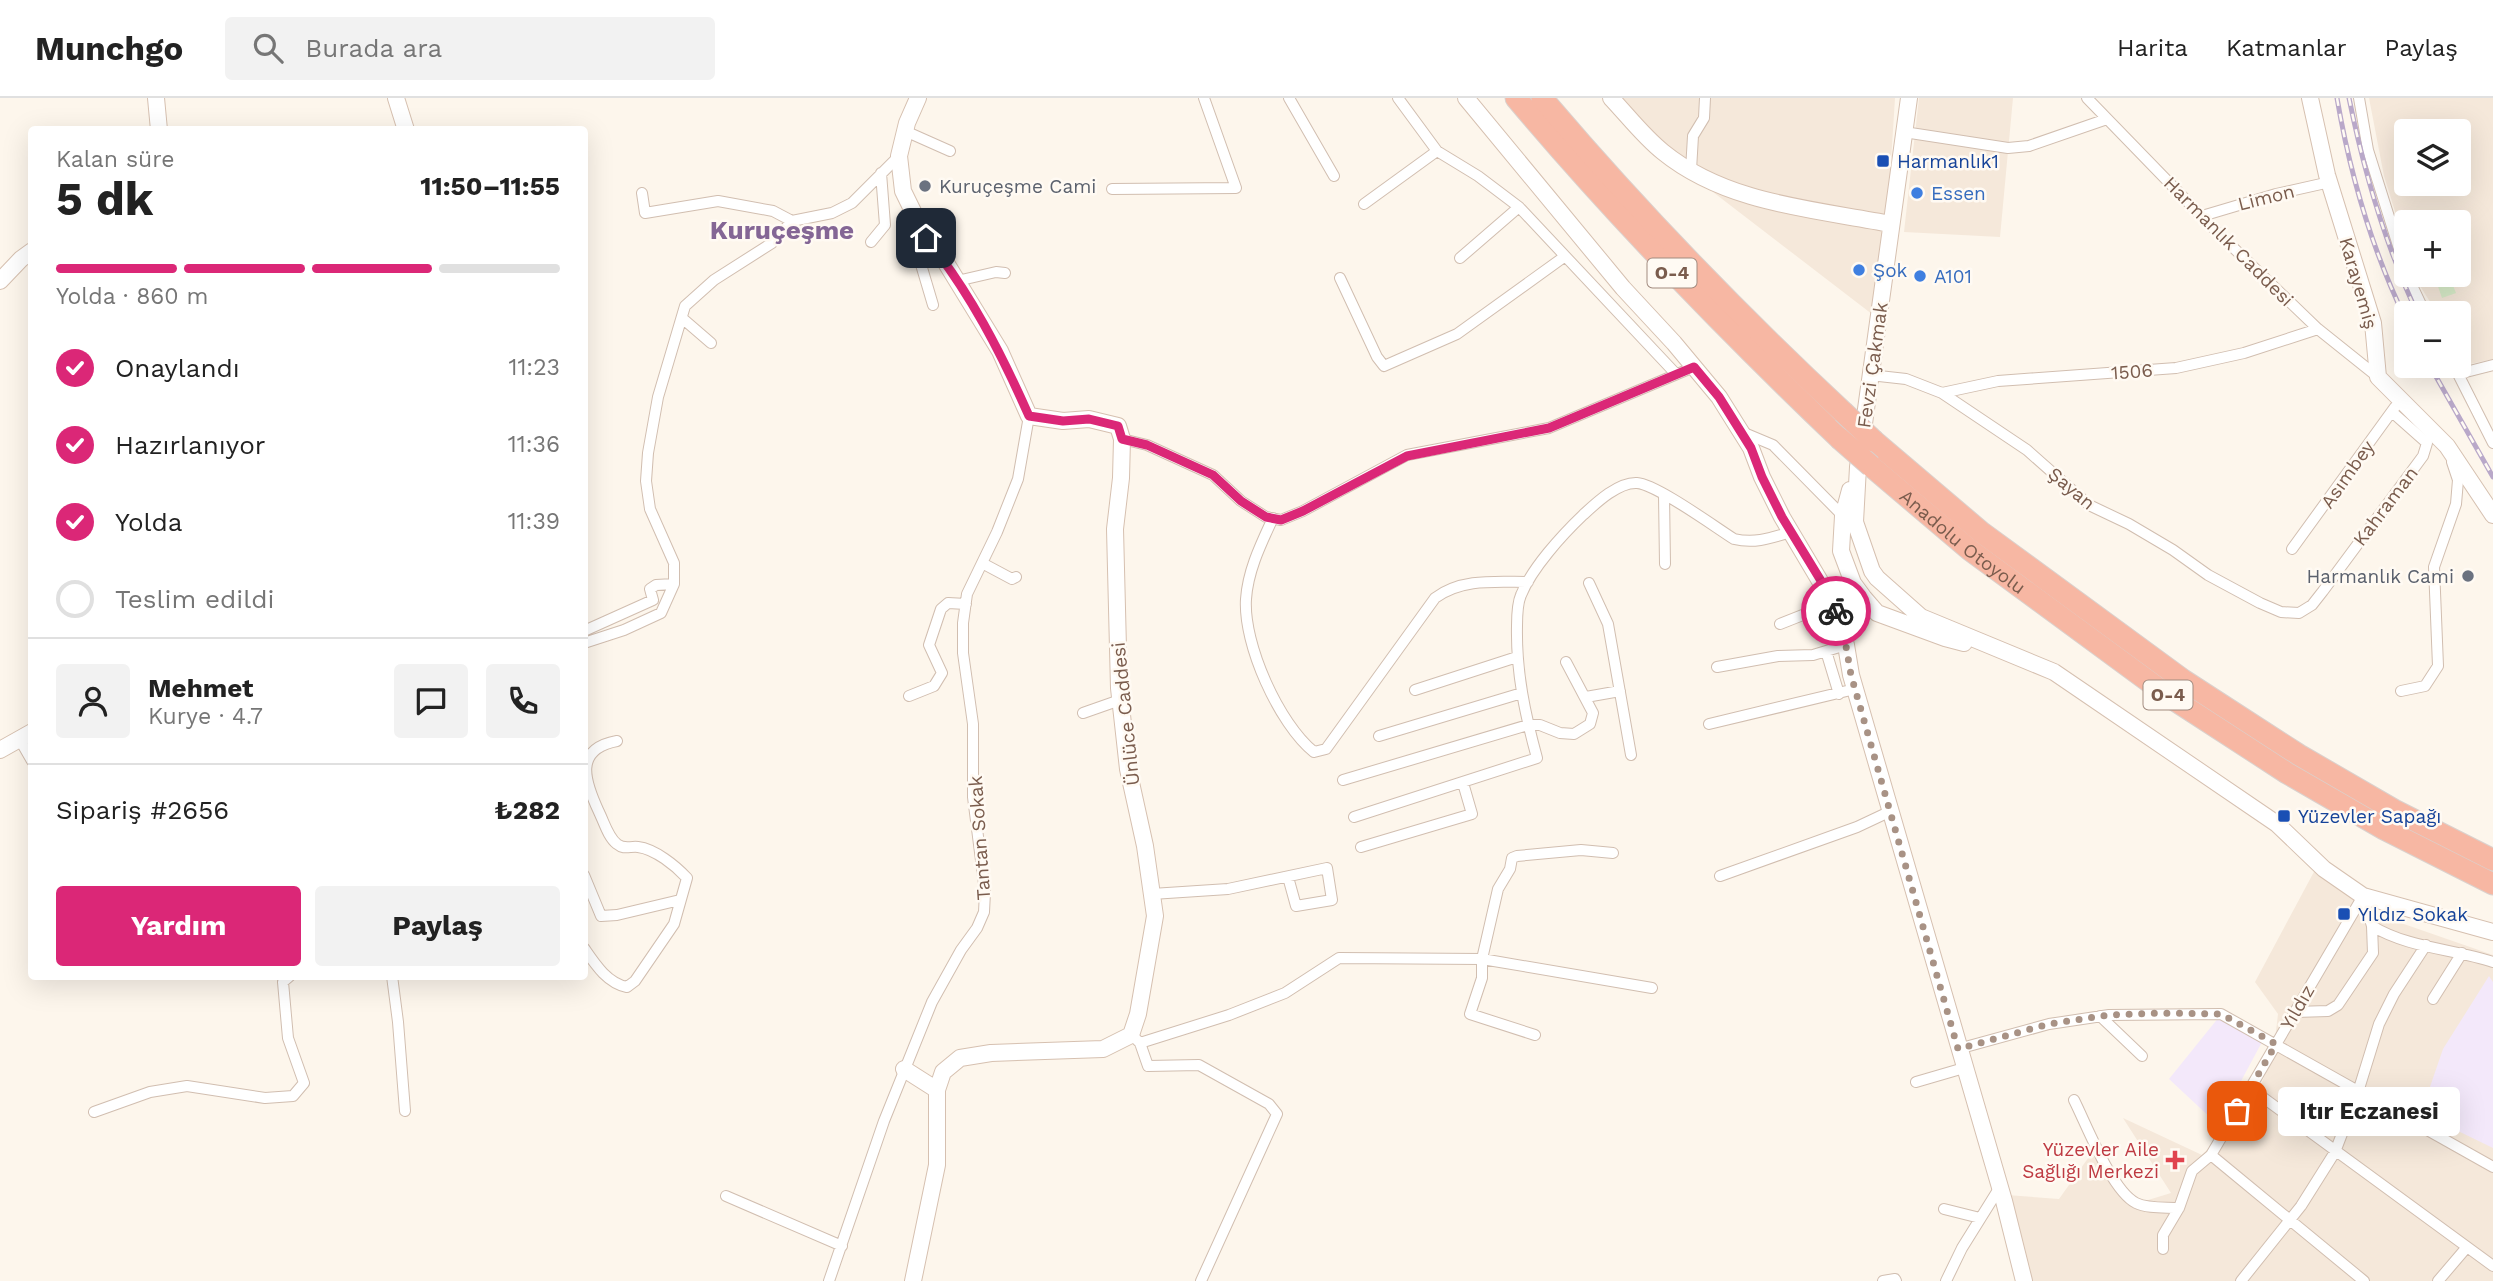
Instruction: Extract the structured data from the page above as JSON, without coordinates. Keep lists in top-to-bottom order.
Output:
{
  "streets": {
    "highway": ["O-4", "Anadolu Otoyolu"],
    "street": [
      "Limon",
      "Harmanlık Caddesi",
      "Karayemiş",
      "Fevzi Çakmak",
      "1506",
      "Asımbey",
      "Şayan",
      "Kahraman",
      "Ünlüce Caddesi",
      "Tantan Sokak",
      "Yıldız"
    ]
  },
  "crossings": [
    ["Limon", "Harmanlık Caddesi"],
    ["Limon", "Karayemiş"],
    ["Harmanlık Caddesi", "Karayemiş"],
    ["Harmanlık Caddesi", "1506"],
    ["Fevzi Çakmak", "Şayan"],
    ["Fevzi Çakmak", "Anadolu Otoyolu"],
    ["1506", "Şayan"],
    ["Asımbey", "Kahraman"],
    ["Şayan", "Kahraman"]
  ],
  "districts": ["Kuruçeşme"],
  "places": {
    "transit": ["Harmanlık1", "Yüzevler Sapağı", "Yıldız Sokak"],
    "other": [
      "Kuruçeşme Cami",
      "Essen",
      "Şok",
      "A101",
      "Harmanlık Cami",
      "Itır Eczanesi"
    ],
    "health": ["Yüzevler Aile Sağlığı Merkezi"]
  },
  "page": {
    "header": "Munchgo",
    "search": "Burada ara",
    "nav": ["Harita", "Katmanlar", "Paylaş"],
    "map_buttons": ["+", "−"],
    "heading": ["5 dk", "Kalan süre", "11:50–11:55"],
    "panel": [
      "Mehmet",
      "Kurye · 4.7",
      "Sipariş #2656",
      "₺282"
    ],
    "bar": "Yolda · 860 m",
    "list": [
      ["Onaylandı", "11:23"],
      ["Hazırlanıyor", "11:36"],
      ["Yolda", "11:39"],
      "Teslim edildi"
    ],
    "buttons": ["Yardım", "Paylaş"],
    "bubble": "Itır Eczanesi"
  }
}
